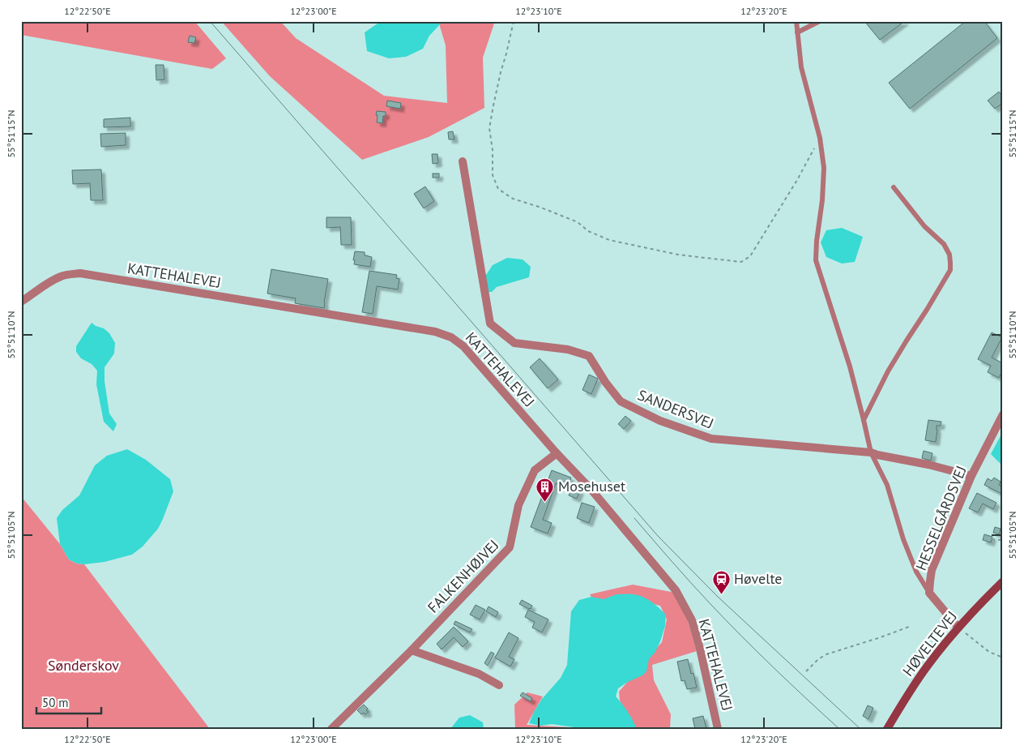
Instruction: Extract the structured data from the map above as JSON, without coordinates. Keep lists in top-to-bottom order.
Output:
{
  "streets": {
    "street": [
      "KATTEHALEVEJ",
      "SANDERSVEJ",
      "HESSELGÅRDSVEJ",
      "FALKENHØJVEJ",
      "HØVELTEVEJ"
    ]
  },
  "crossings": [
    ["KATTEHALEVEJ", "FALKENHØJVEJ"],
    ["SANDERSVEJ", "HESSELGÅRDSVEJ"],
    ["HESSELGÅRDSVEJ", "HØVELTEVEJ"]
  ],
  "parks": ["Sønderskov"],
  "places": {
    "building": ["Mosehuset"],
    "station": ["Høvelte"]
  },
  "scale_bar": "50 m",
  "coordinates": [
    "12°22'50\"E",
    "12°23'00\"E",
    "12°23'10\"E",
    "12°23'20\"E",
    "55°51'15\"N",
    "55°51'10\"N",
    "55°51'05\"N"
  ]
}
